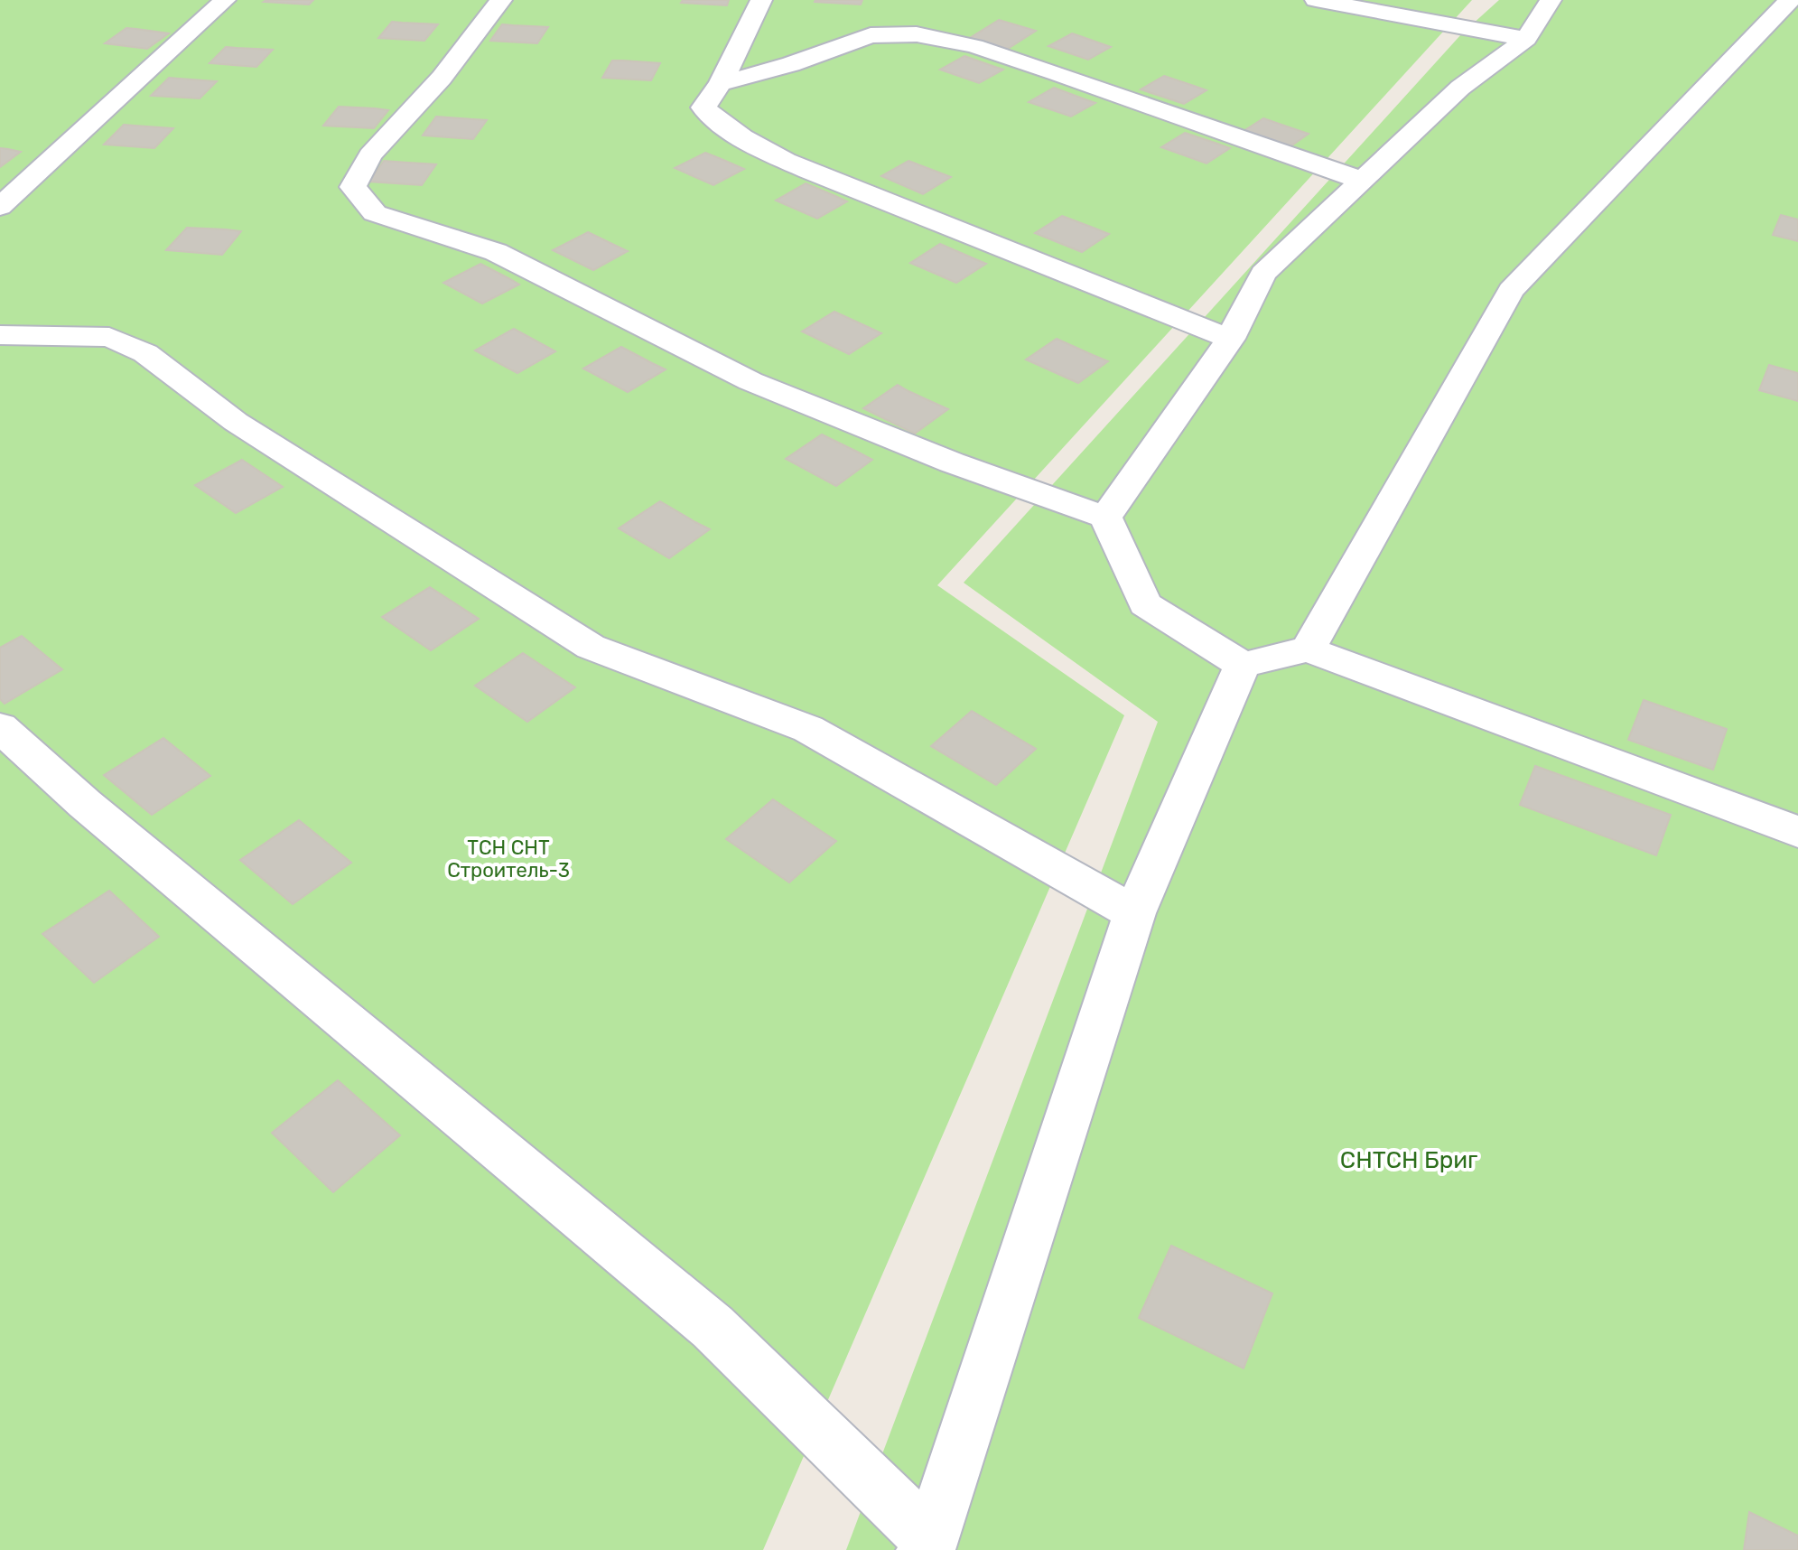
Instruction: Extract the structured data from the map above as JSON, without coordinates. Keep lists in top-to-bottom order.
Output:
{
  "parks": ["ТСН СНТ Строитель-3", "СНТСН Бриг"]
}
